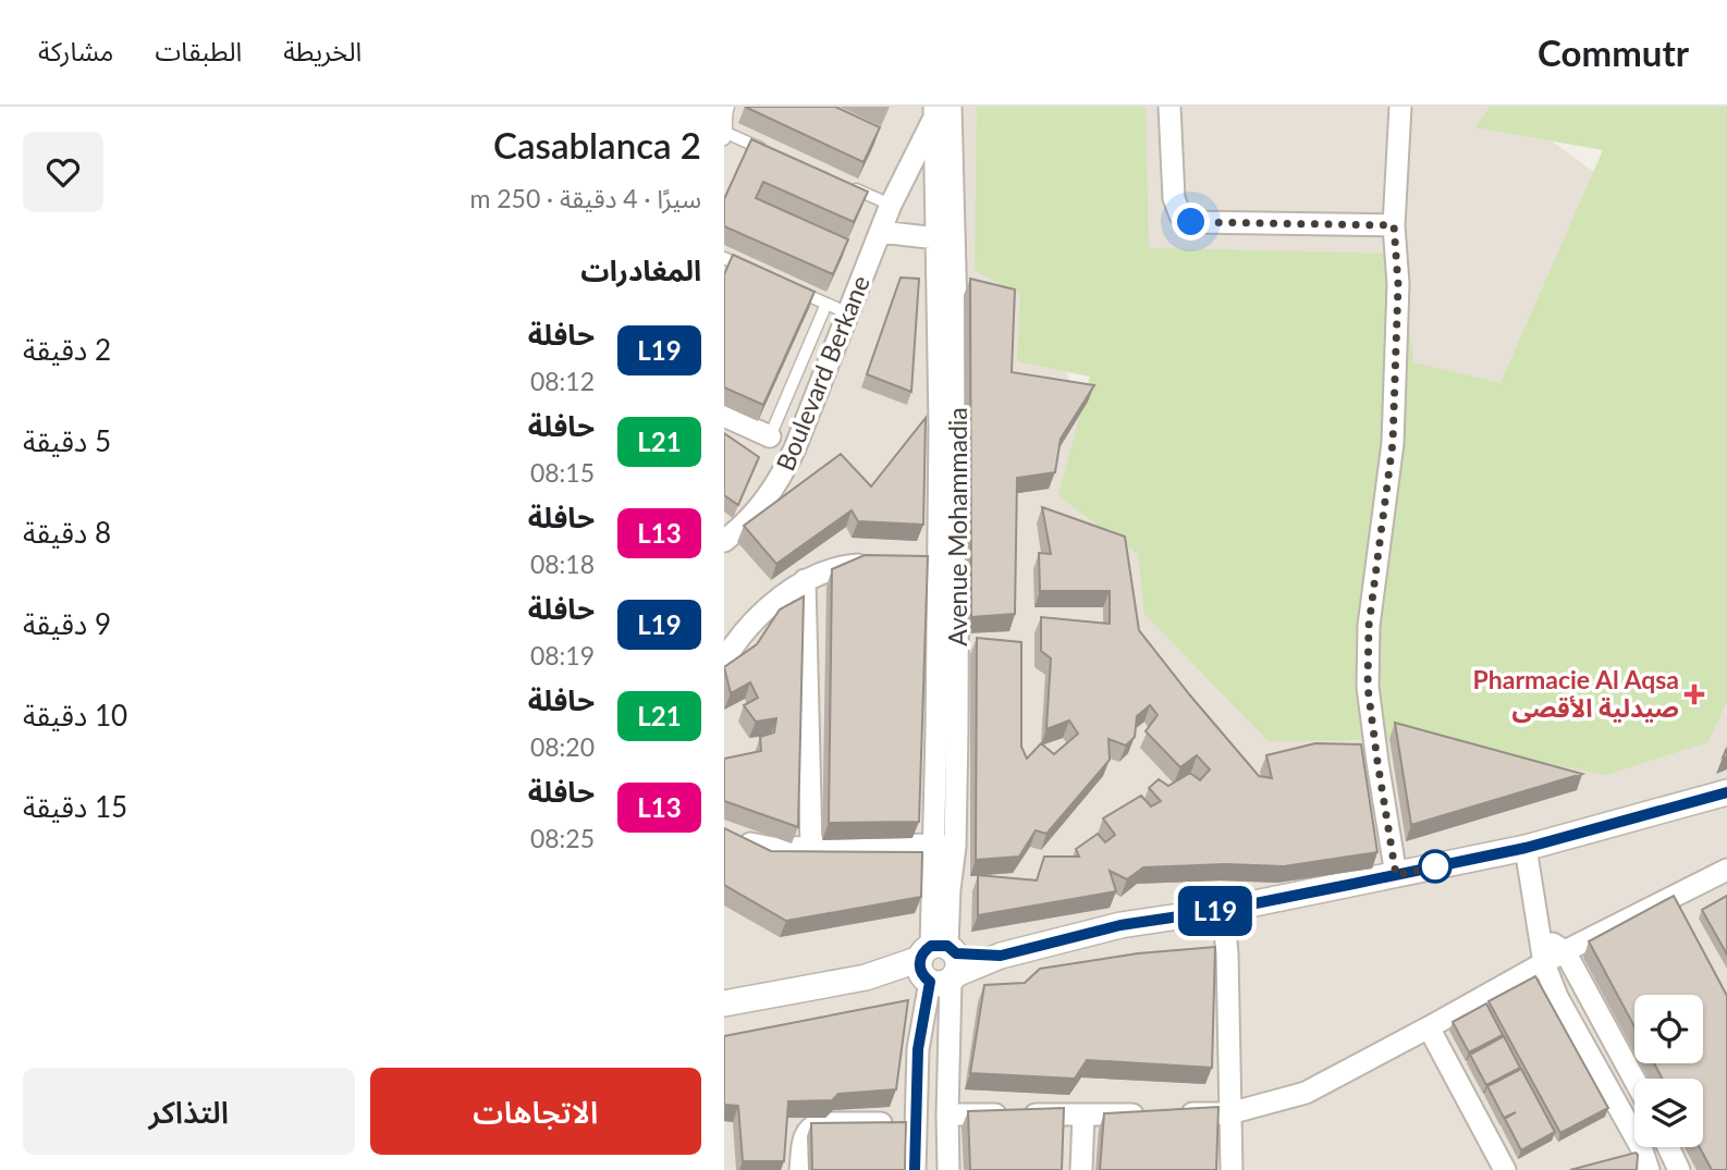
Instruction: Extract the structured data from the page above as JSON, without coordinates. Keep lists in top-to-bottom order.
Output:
{
  "streets": {
    "street": ["Boulevard Berkane", "Avenue Mohammadia"]
  },
  "crossings": [
    ["Boulevard Berkane", "Avenue Mohammadia"]
  ],
  "places": {
    "health": ["Pharmacie Al Aqsa صيدلية الأقصى"]
  },
  "lines": ["bus line L19"],
  "page": {
    "header": "Commutr",
    "nav": ["الخريطة", "الطبقات", "مشاركة"],
    "on_map": "L19",
    "heading": [
      ["Casablanca 2", "سيرًا · 4 دقيقة · 250 m"],
      "المغادرات"
    ],
    "list": [
      {
        "mark": "L19",
        "name": "حافلة",
        "note": "08:12",
        "value": "2 دقيقة"
      },
      {
        "mark": "L21",
        "name": "حافلة",
        "note": "08:15",
        "value": "5 دقيقة"
      },
      {
        "mark": "L13",
        "name": "حافلة",
        "note": "08:18",
        "value": "8 دقيقة"
      },
      {
        "mark": "L19",
        "name": "حافلة",
        "note": "08:19",
        "value": "9 دقيقة"
      },
      {
        "mark": "L21",
        "name": "حافلة",
        "note": "08:20",
        "value": "10 دقيقة"
      },
      {
        "mark": "L13",
        "name": "حافلة",
        "note": "08:25",
        "value": "15 دقيقة"
      }
    ],
    "buttons": ["الاتجاهات", "التذاكر"]
  }
}
